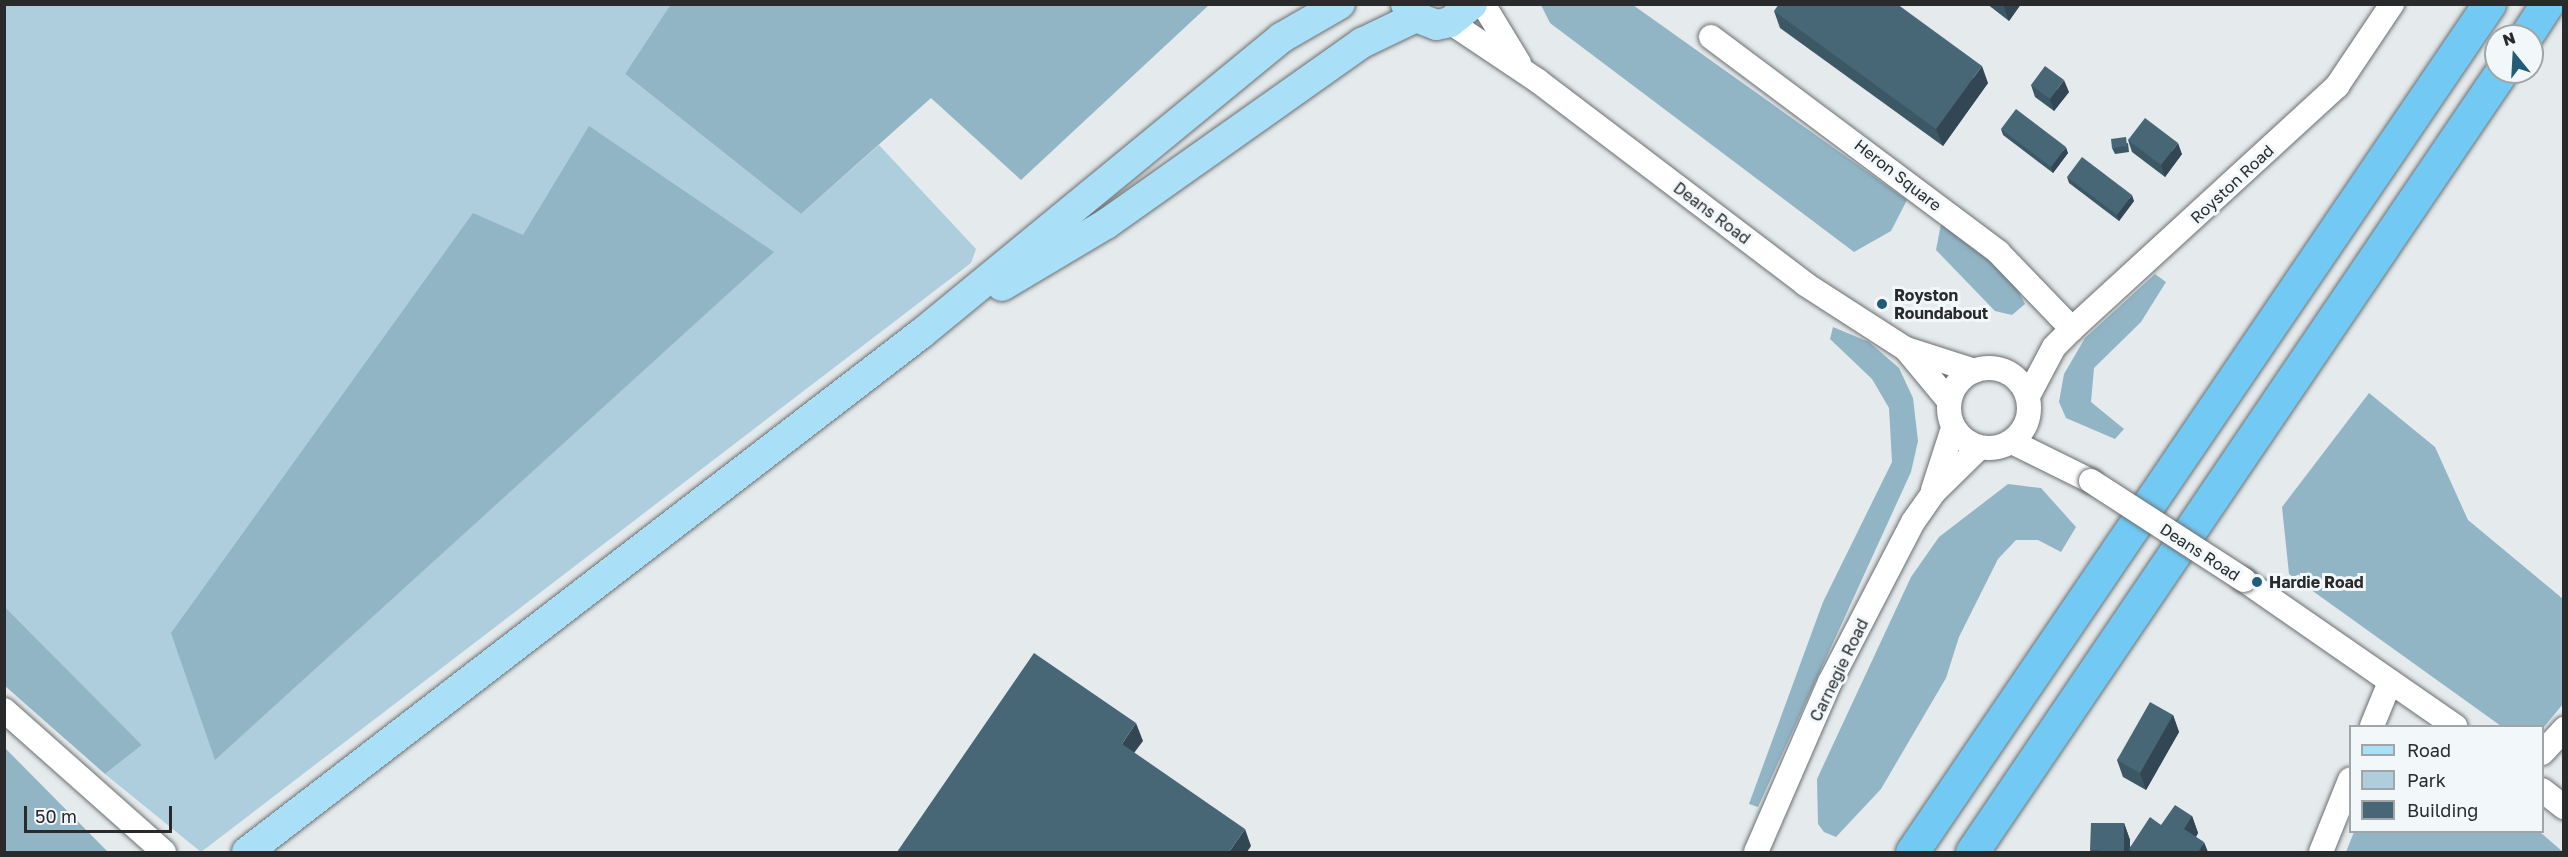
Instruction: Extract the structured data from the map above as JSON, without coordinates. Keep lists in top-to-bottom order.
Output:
{
  "streets": {
    "street": [
      "Heron Square",
      "Royston Road",
      "Deans Road",
      "Carnegie Road"
    ]
  },
  "crossings": [
    ["Heron Square", "Royston Road"],
    ["Royston Road", "Deans Road"],
    ["Royston Road", "Carnegie Road"],
    ["Deans Road", "Carnegie Road"]
  ],
  "places": ["Royston Roundabout", "Hardie Road"],
  "legend": ["Road", "Park", "Building"],
  "scale_bar": "50 m",
  "north": "top"
}
